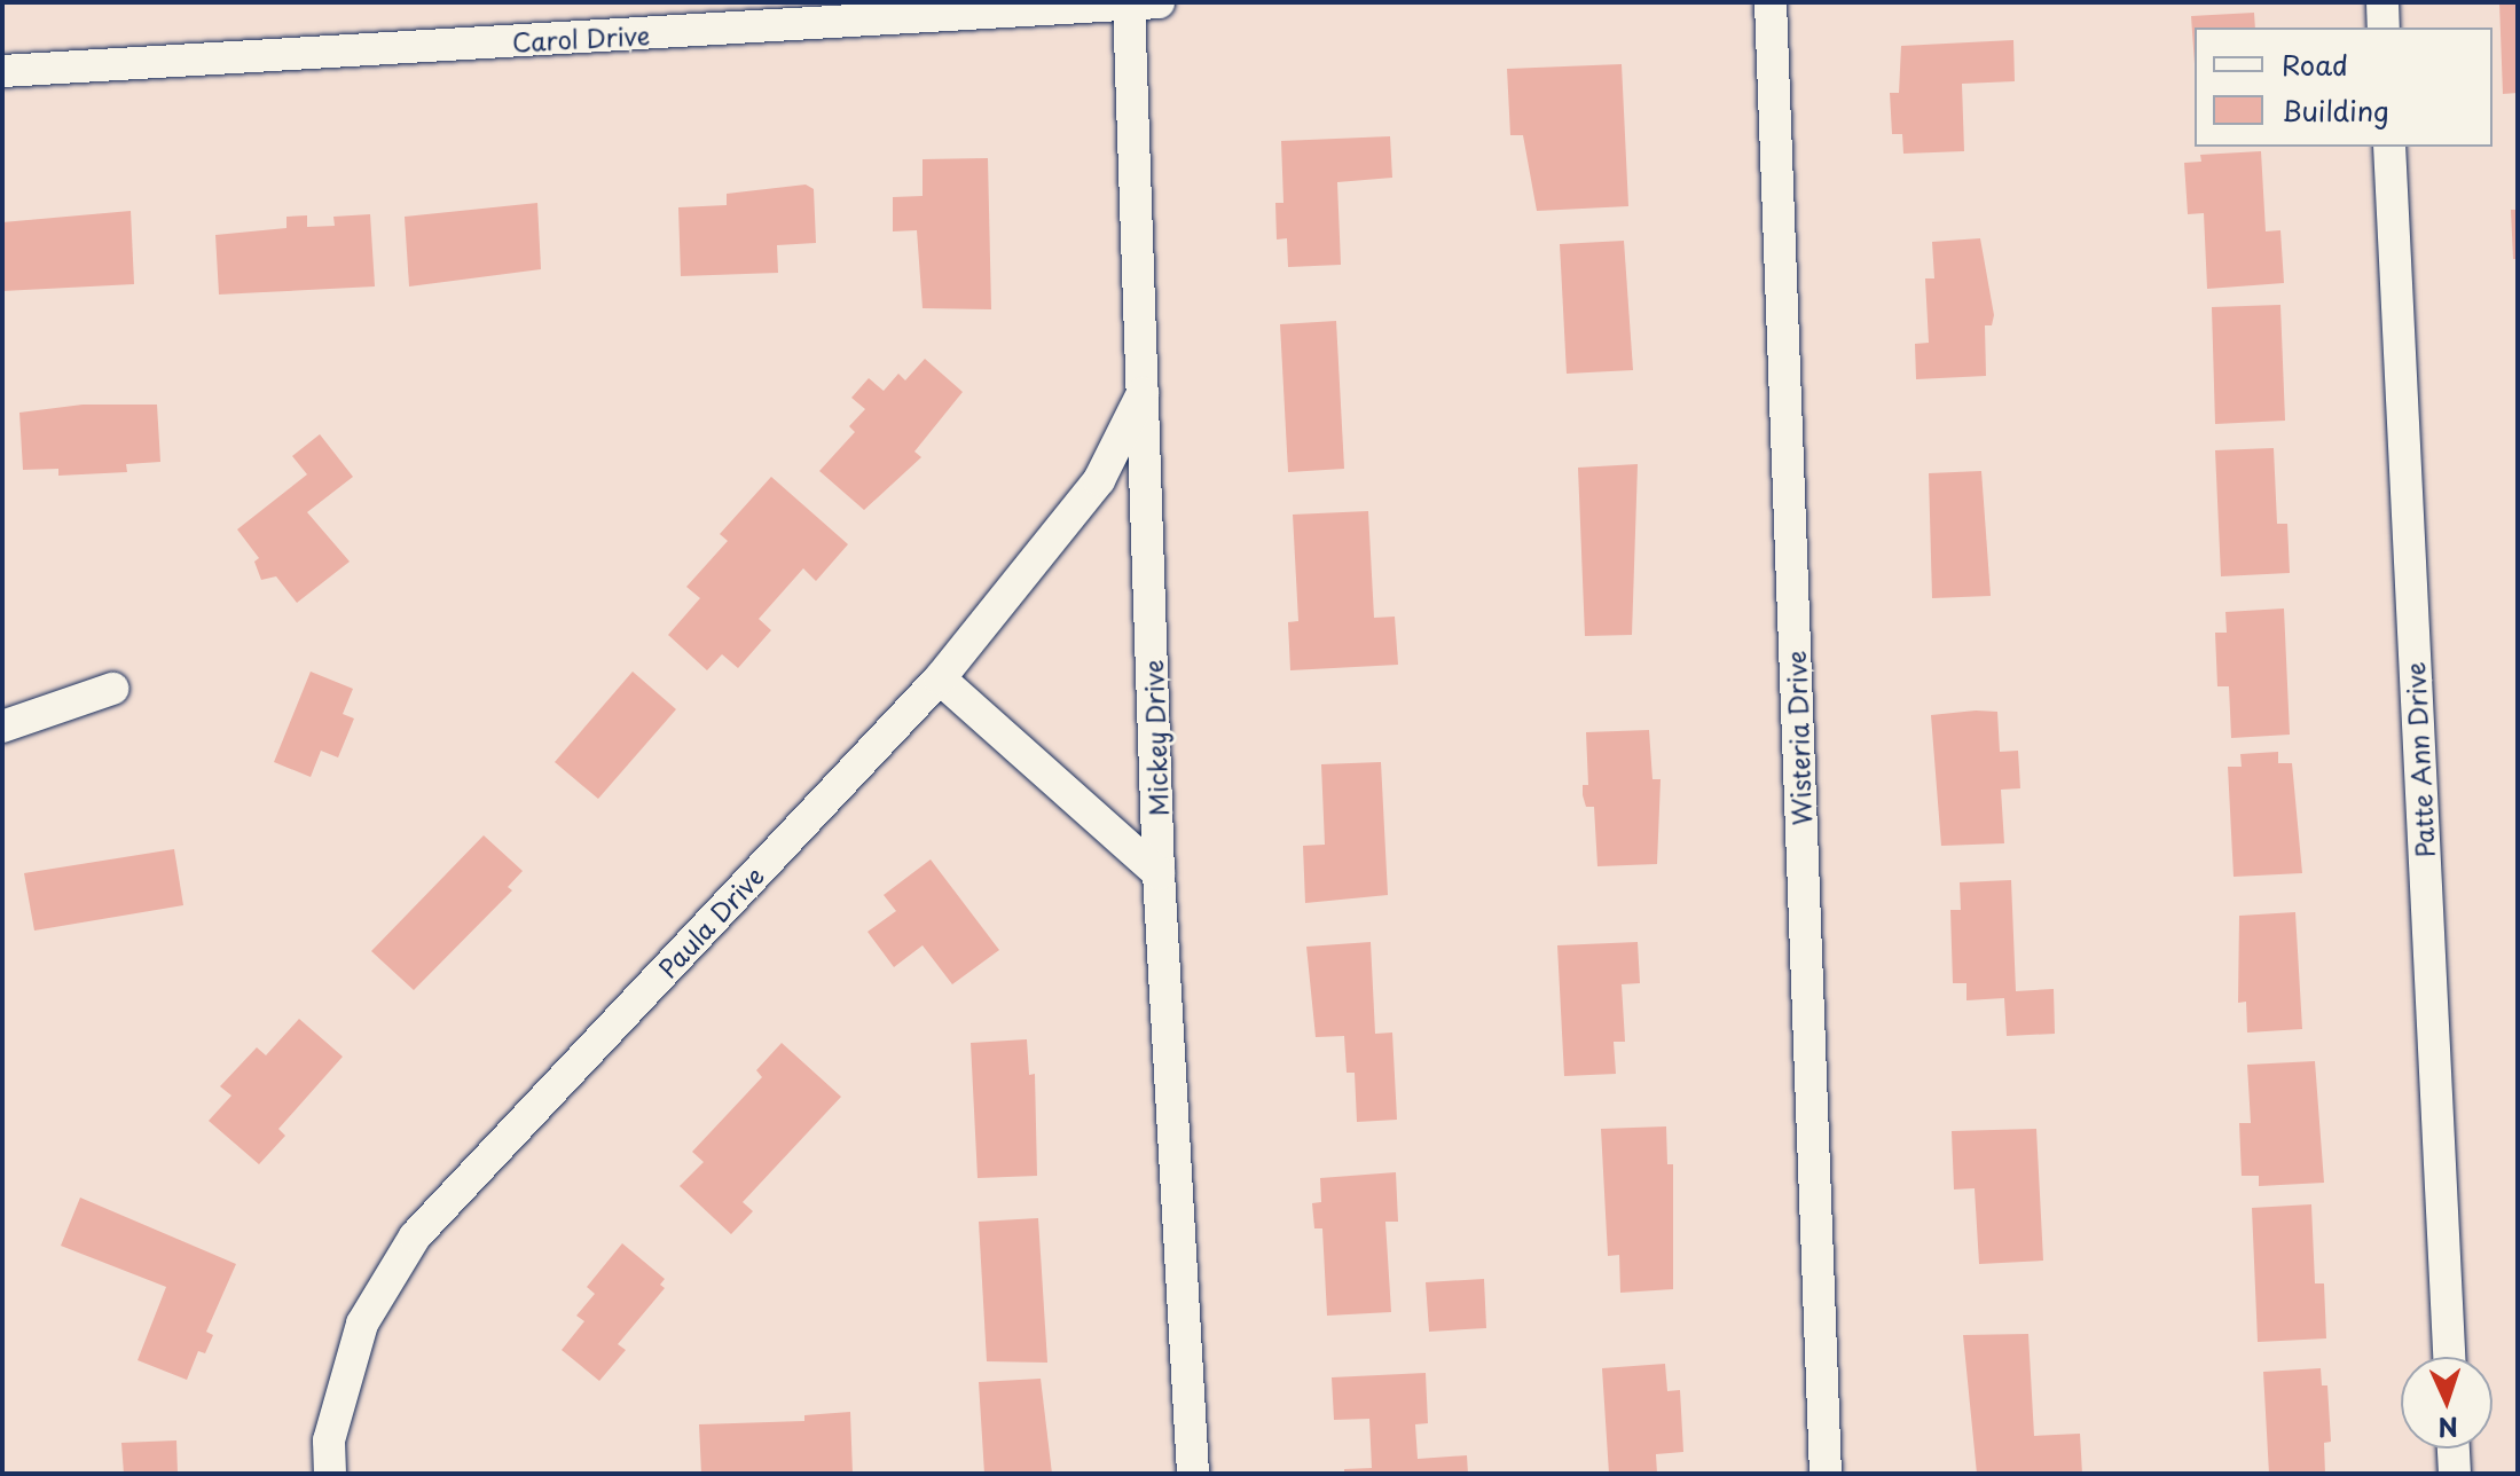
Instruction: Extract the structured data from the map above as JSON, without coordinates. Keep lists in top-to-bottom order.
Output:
{
  "streets": {
    "street": [
      "Carol Drive",
      "Mickey Drive",
      "Wisteria Drive",
      "Patte Ann Drive",
      "Paula Drive"
    ]
  },
  "crossings": [
    ["Carol Drive", "Mickey Drive"],
    ["Mickey Drive", "Paula Drive"]
  ],
  "legend": ["Road", "Building"],
  "north": "bottom"
}
